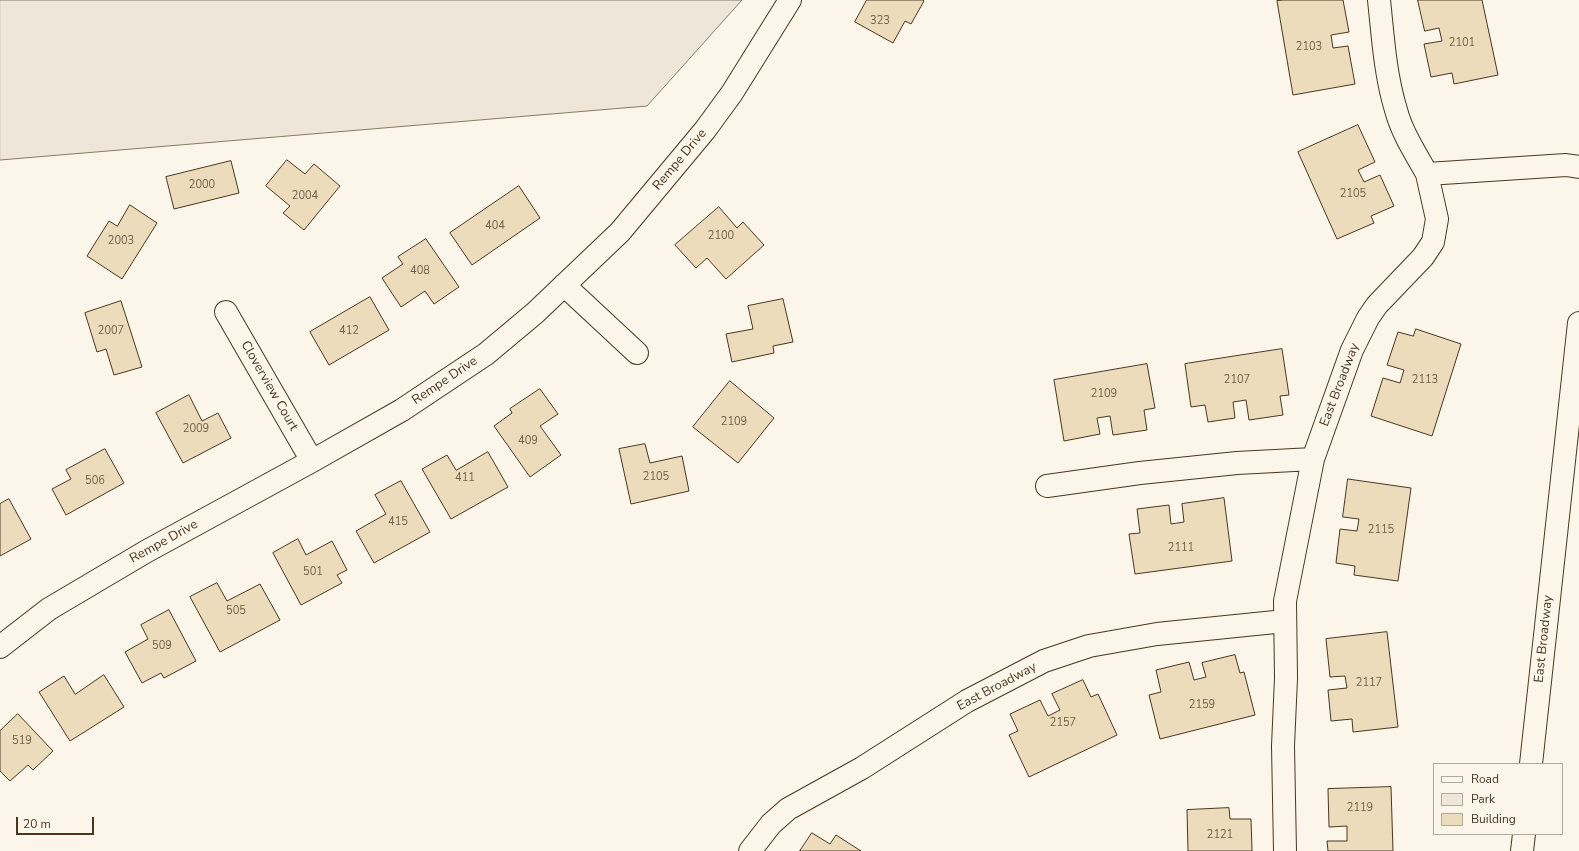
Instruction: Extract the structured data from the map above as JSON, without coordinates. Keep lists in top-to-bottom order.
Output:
{
  "streets": {
    "street": ["Rempe Drive", "East Broadway", "Cloverview Court"]
  },
  "crossings": [
    ["Rempe Drive", "Cloverview Court"]
  ],
  "house_numbers": [
    "323",
    "2101",
    "2103",
    "2000",
    "2105",
    "2004",
    "404",
    "2100",
    "2003",
    "408",
    "2007",
    "412",
    "2107",
    "2113",
    "2109",
    "2109",
    "2009",
    "409",
    "2105",
    "411",
    "506",
    "415",
    "2115",
    "2111",
    "501",
    "505",
    "509",
    "2117",
    "2159",
    "2157",
    "519",
    "2119",
    "2121"
  ],
  "legend": ["Road", "Park", "Building"],
  "scale_bar": "20 m"
}
